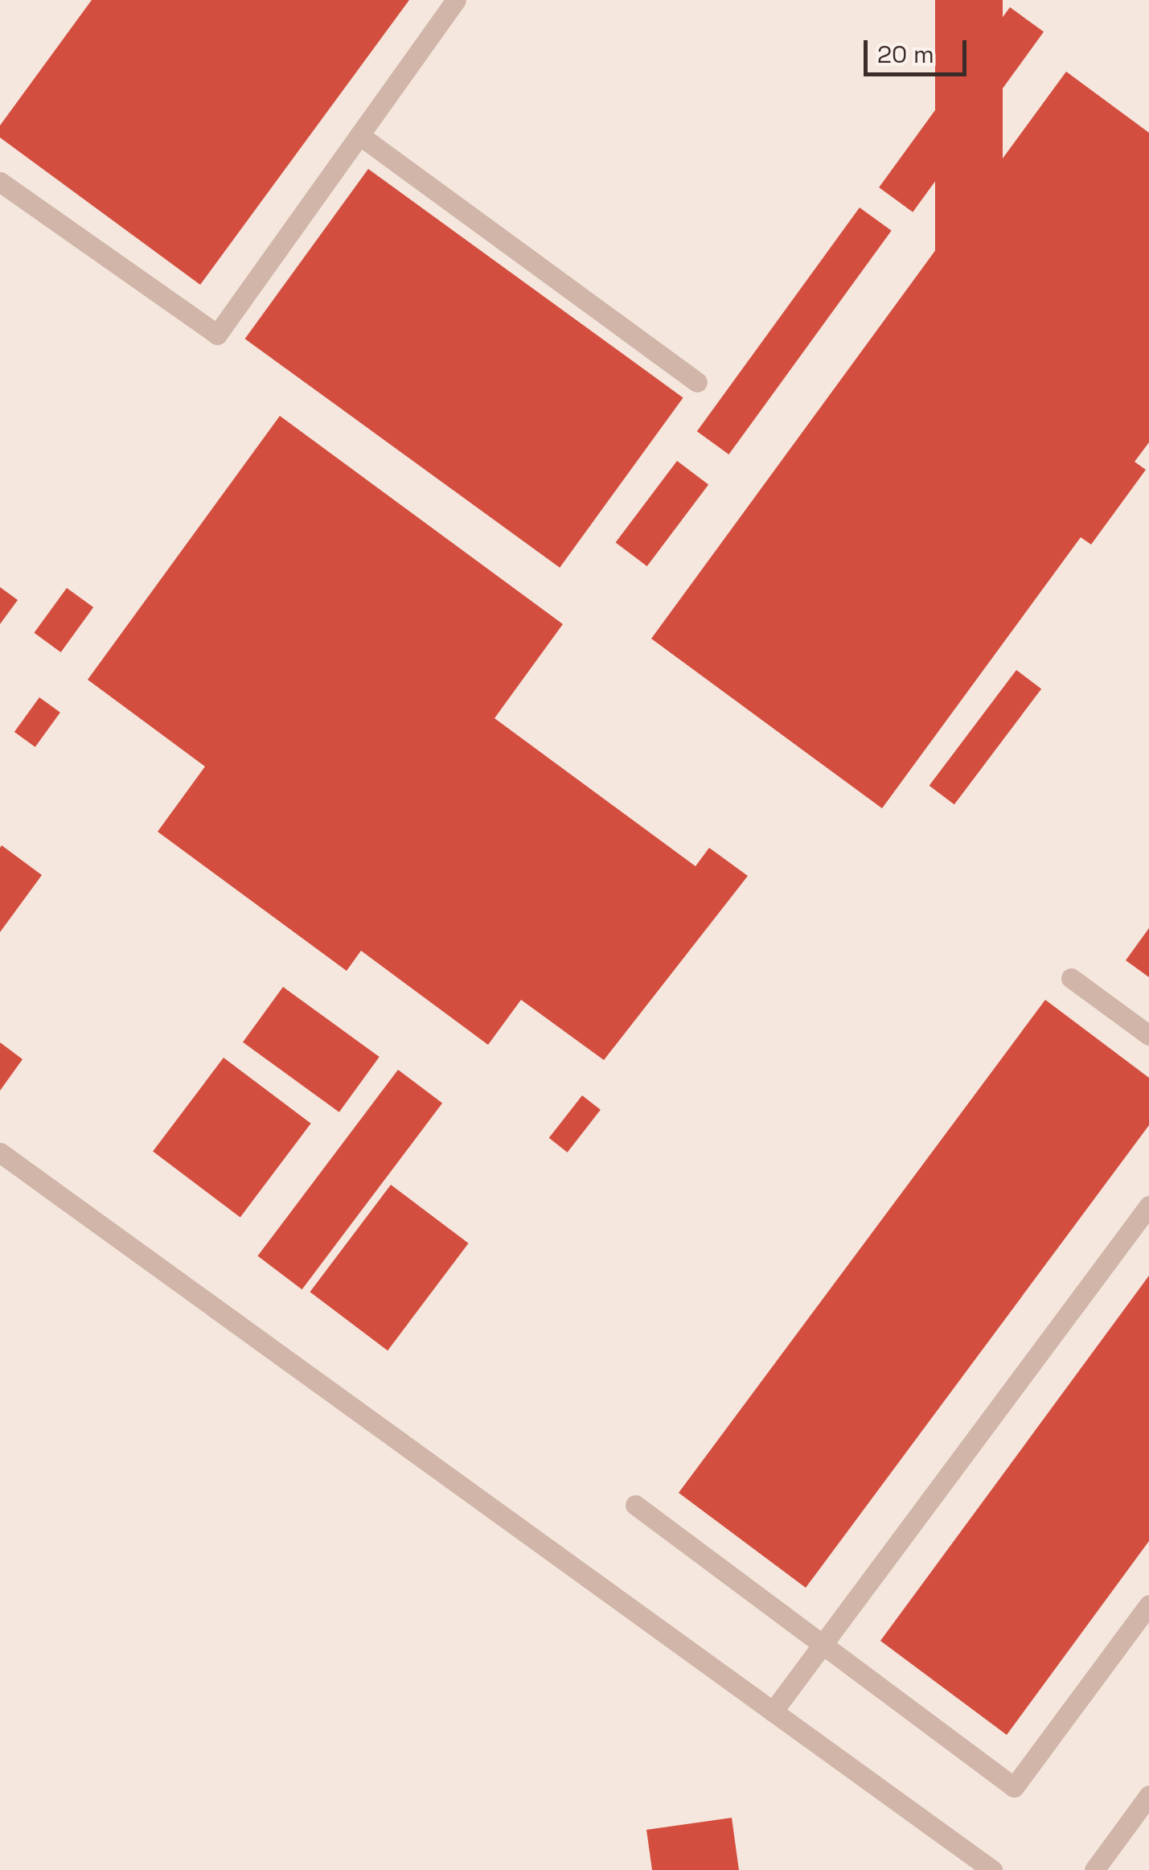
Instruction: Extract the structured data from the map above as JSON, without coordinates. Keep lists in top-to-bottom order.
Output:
{
  "scale_bar": "20 m"
}
